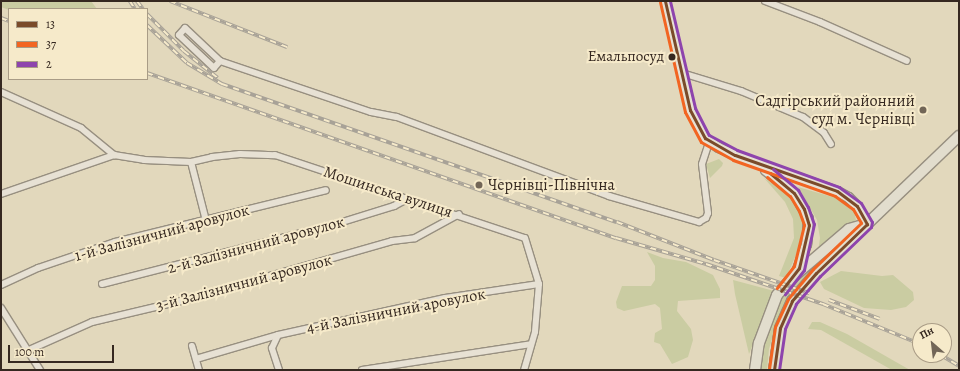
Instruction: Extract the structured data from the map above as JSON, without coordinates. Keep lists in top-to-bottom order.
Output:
{
  "streets": {
    "street": [
      "Мошинська вулиця",
      "1-й Залізничний аровулок",
      "2-й Залізничний аровулок",
      "3-й Залізничний аровулок",
      "4-й Залізничний аровулок"
    ]
  },
  "crossings": [
    ["Мошинська вулиця", "2-й Залізничний аровулок"],
    ["Мошинська вулиця", "3-й Залізничний аровулок"],
    ["Мошинська вулиця", "4-й Залізничний аровулок"]
  ],
  "places": ["Емальпосуд", "Садгірський районний суд м. Чернівці", "Чернівці-Північна"],
  "lines": ["transit line 13", "transit line 2", "transit line 37"],
  "legend": ["13", "37", "2"],
  "scale_bar": "100 m",
  "north": "top left"
}
